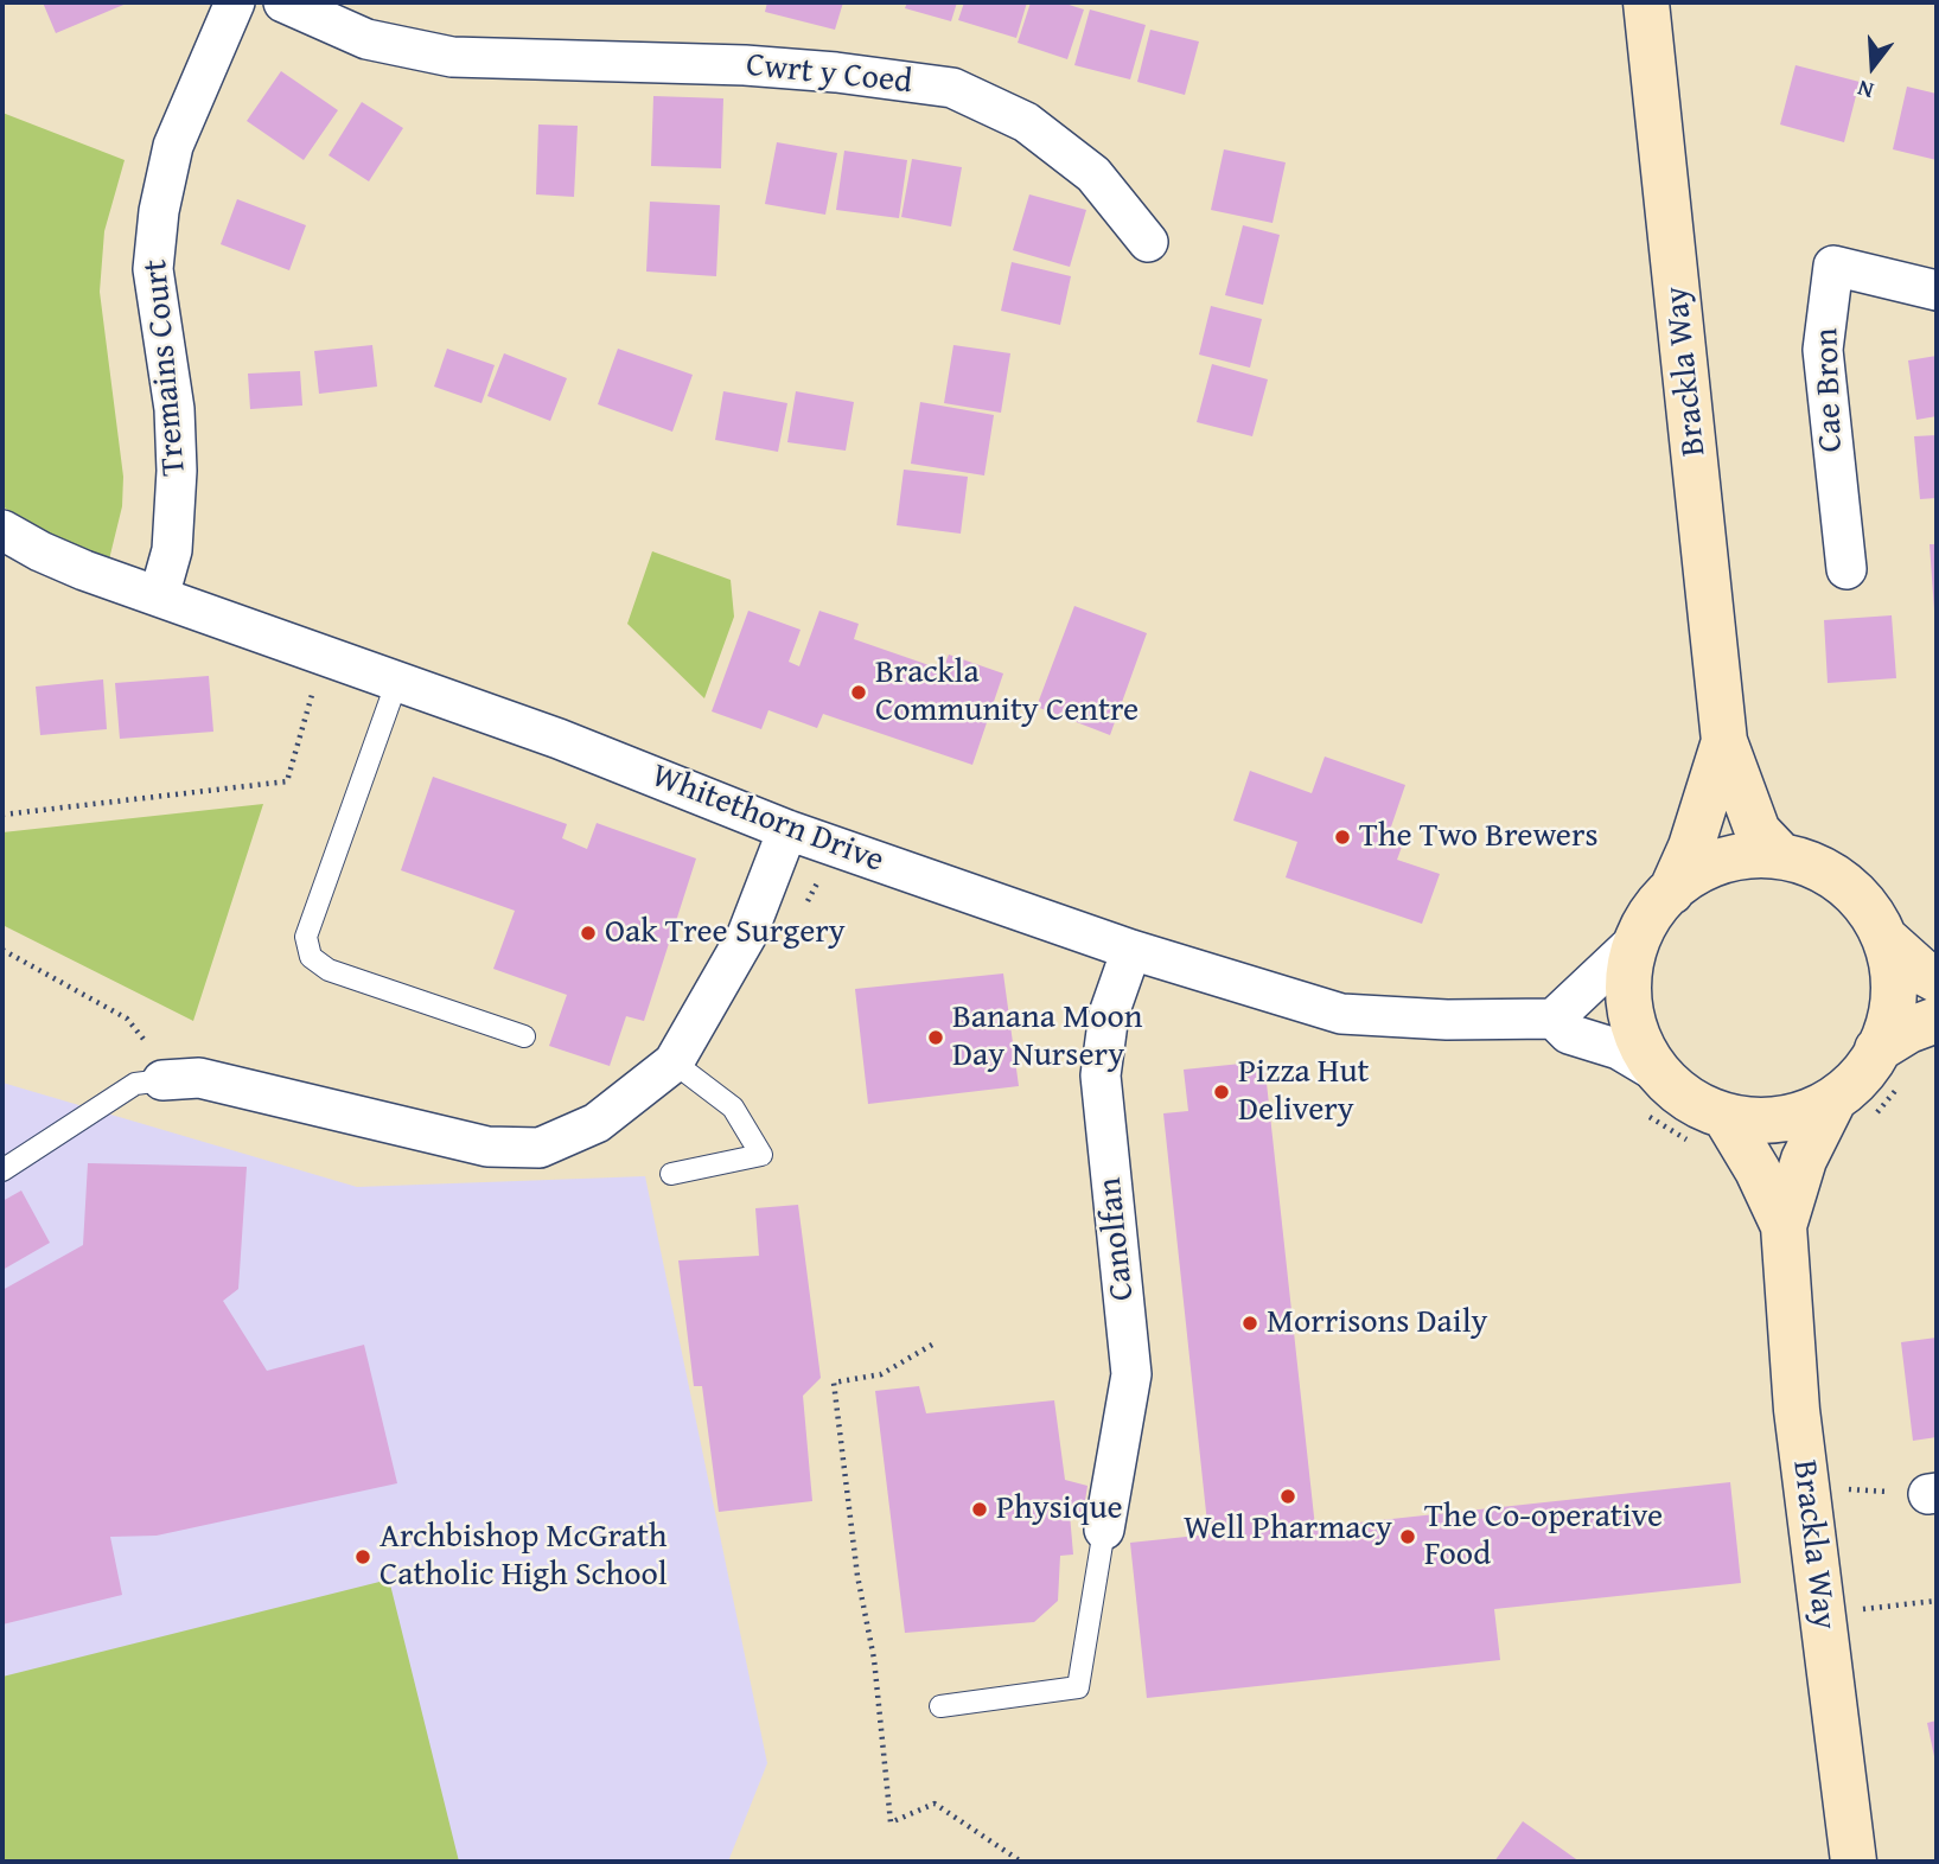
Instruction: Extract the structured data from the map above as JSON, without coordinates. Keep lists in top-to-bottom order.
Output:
{
  "streets": {
    "street": [
      "Cwrt y Coed",
      "Tremains Court",
      "Brackla Way",
      "Cae Bron",
      "Whitethorn Drive",
      "Canolfan"
    ]
  },
  "crossings": [
    ["Tremains Court", "Whitethorn Drive"],
    ["Whitethorn Drive", "Canolfan"]
  ],
  "places": [
    "Brackla Community Centre",
    "The Two Brewers",
    "Oak Tree Surgery",
    "Banana Moon Day Nursery",
    "Pizza Hut Delivery",
    "Morrisons Daily",
    "Well Pharmacy",
    "Physique",
    "The Co-operative Food",
    "Archbishop McGrath Catholic High School"
  ],
  "north": "bottom"
}
